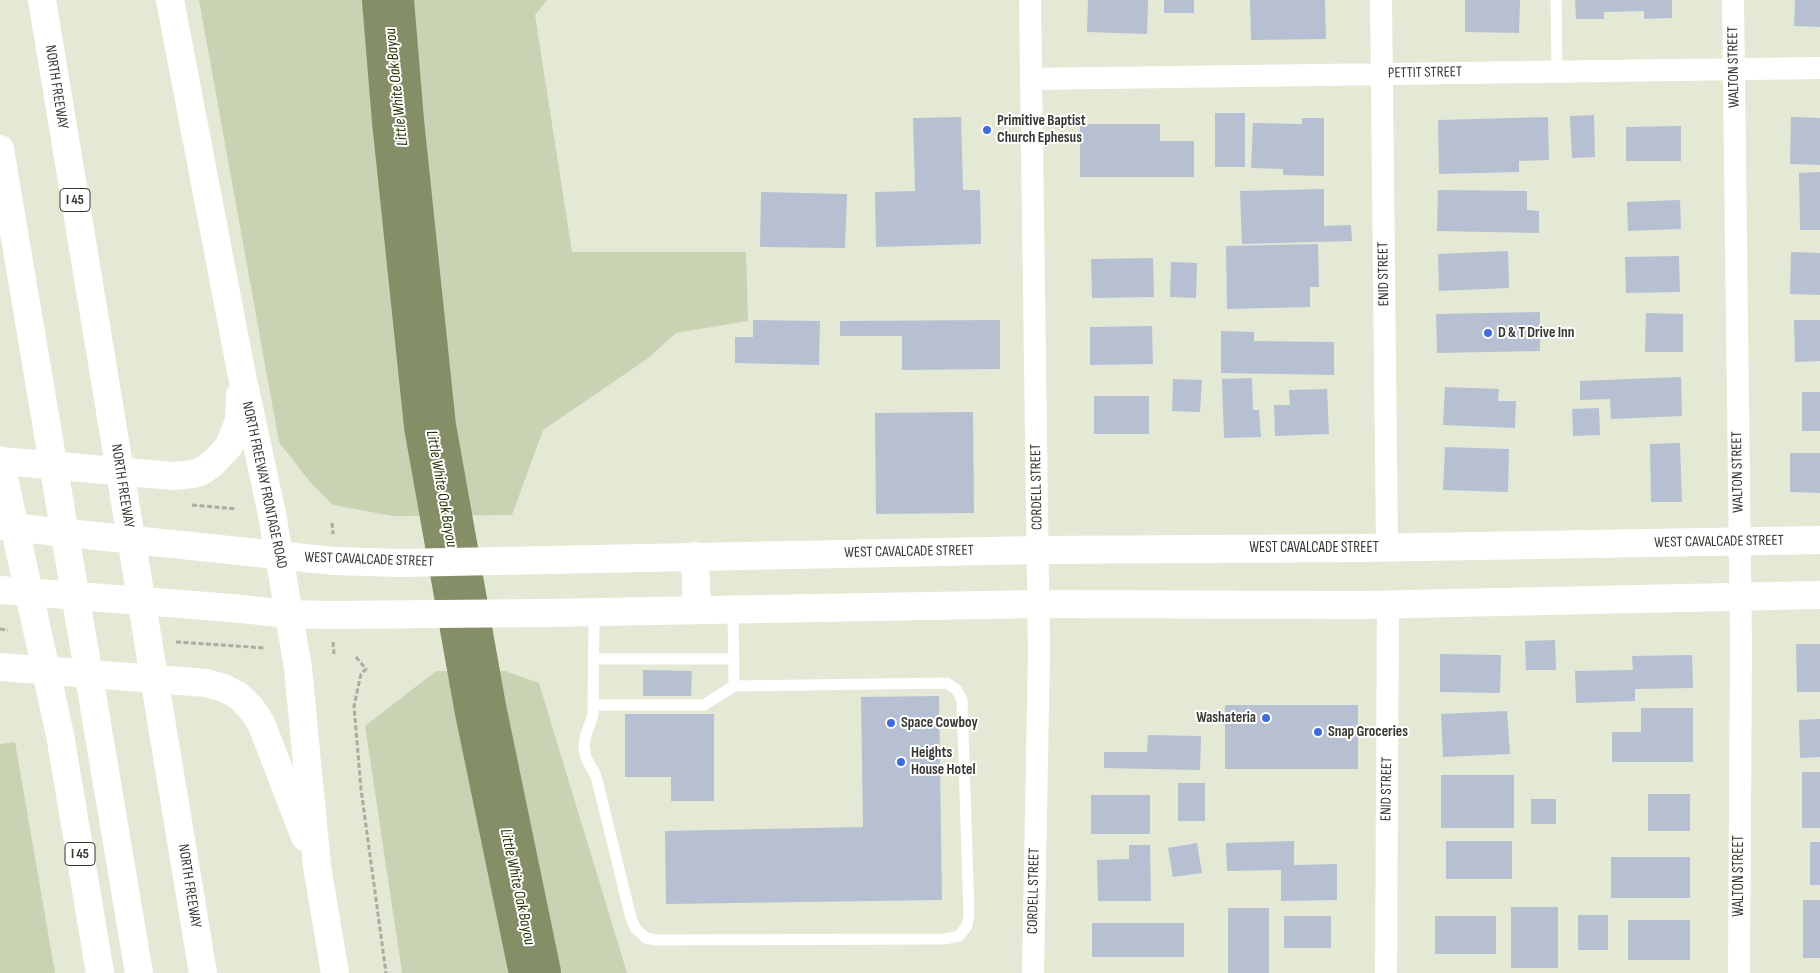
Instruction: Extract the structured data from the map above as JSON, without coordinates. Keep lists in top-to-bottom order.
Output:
{
  "streets": {
    "main road": [
      "NORTH FREEWAY",
      "I 45",
      "NORTH FREEWAY FRONTAGE ROAD",
      "WEST CAVALCADE STREET"
    ],
    "street": [
      "WALTON STREET",
      "PETTIT STREET",
      "ENID STREET",
      "CORDELL STREET"
    ]
  },
  "crossings": [
    ["WALTON STREET", "PETTIT STREET"],
    ["WALTON STREET", "WEST CAVALCADE STREET"],
    ["PETTIT STREET", "ENID STREET"],
    ["PETTIT STREET", "CORDELL STREET"],
    ["ENID STREET", "WEST CAVALCADE STREET"],
    ["NORTH FREEWAY FRONTAGE ROAD", "WEST CAVALCADE STREET"],
    ["CORDELL STREET", "WEST CAVALCADE STREET"]
  ],
  "water": ["Little White Oak Bayou"],
  "places": [
    "Primitive Baptist Church Ephesus",
    "D & T Drive Inn",
    "Washateria",
    "Space Cowboy",
    "Snap Groceries",
    "Heights House Hotel"
  ]
}
